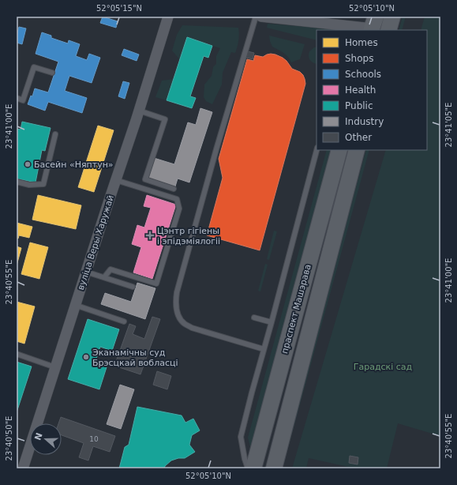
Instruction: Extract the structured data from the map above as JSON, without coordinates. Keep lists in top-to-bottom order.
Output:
{
  "streets": {
    "main road": ["праспект Машэрава"],
    "street": ["вуліца Веры Харужай"]
  },
  "parks": ["Гарадскі сад"],
  "places": {
    "other": ["Басейн «Няптун»", "Эканамічны суд Брэсцкай вобласці"],
    "health": ["Цэнтр гігіены і эпідэміялогіі"]
  },
  "house_numbers": ["10"],
  "legend": [
    "Homes",
    "Shops",
    "Schools",
    "Health",
    "Public",
    "Industry",
    "Other"
  ],
  "north": "left",
  "coordinates": [
    "52°05'15\"N",
    "52°05'10\"N",
    "23°41'05\"E",
    "23°41'00\"E",
    "23°40'55\"E",
    "23°40'50\"E"
  ]
}
